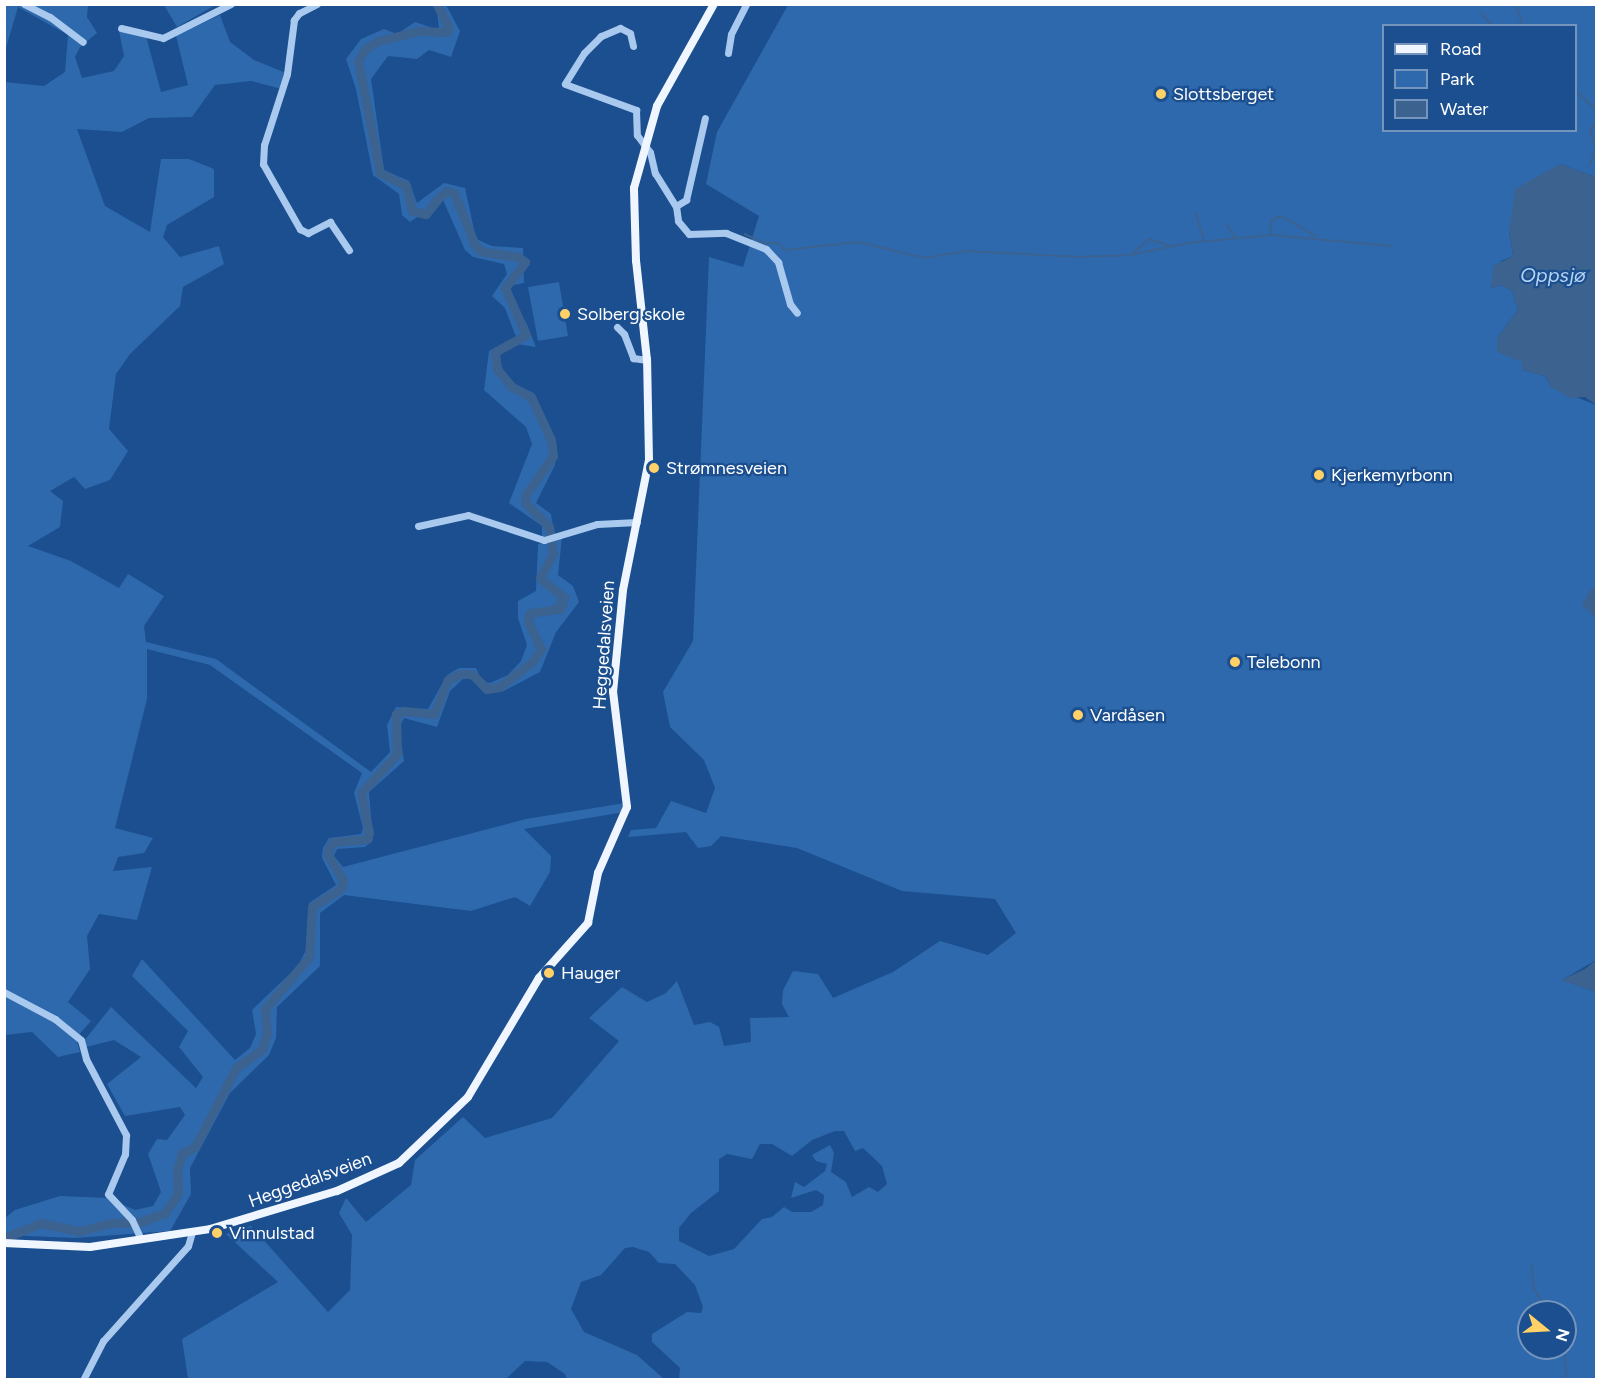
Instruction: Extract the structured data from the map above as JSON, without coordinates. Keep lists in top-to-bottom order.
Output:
{
  "streets": {
    "main road": ["Heggedalsveien"]
  },
  "water": ["Oppsjø"],
  "places": [
    "Slottsberget",
    "Solberg skole",
    "Strømnesveien",
    "Kjerkemyrbonn",
    "Telebonn",
    "Vardåsen",
    "Hauger",
    "Vinnulstad"
  ],
  "legend": ["Road", "Park", "Water"],
  "north": "right"
}
